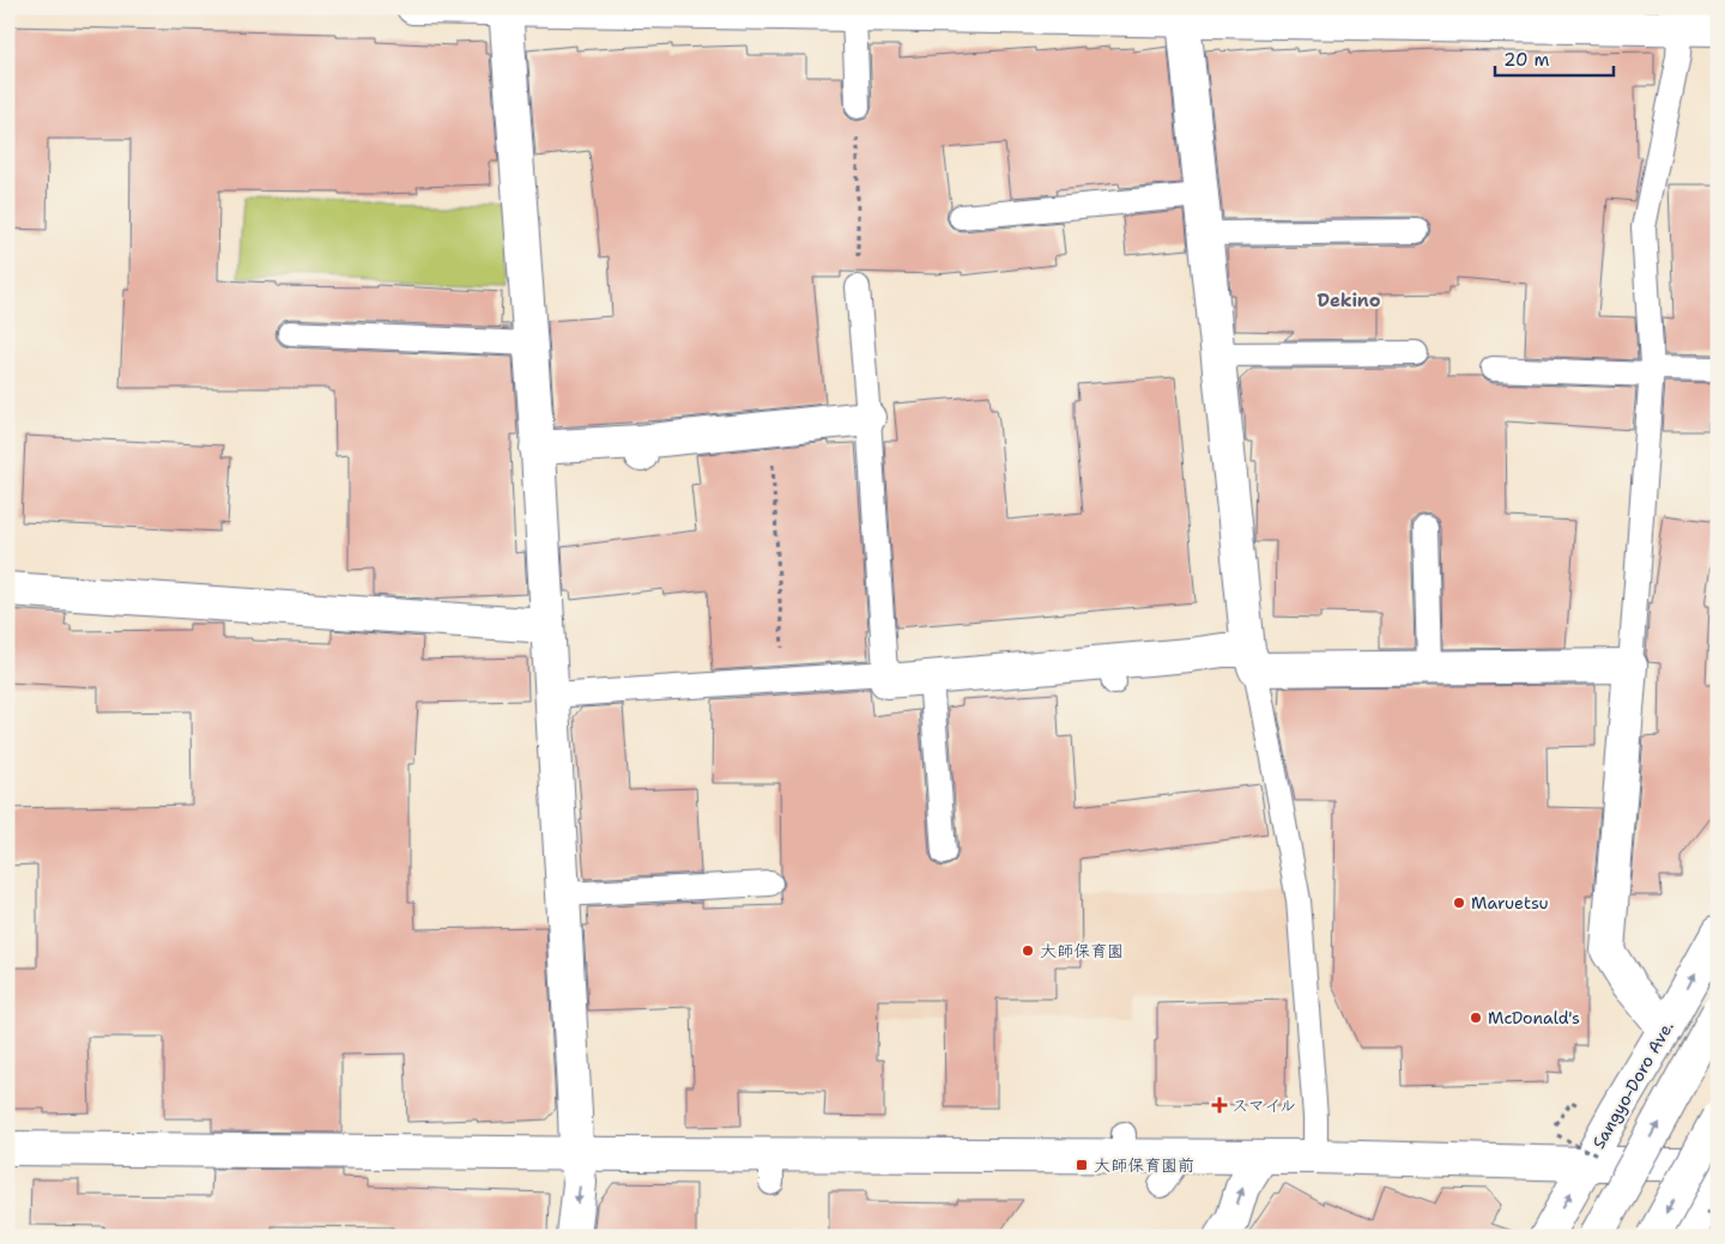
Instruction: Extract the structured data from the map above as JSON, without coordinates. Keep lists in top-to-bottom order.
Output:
{
  "streets": {
    "main road": ["Sangyo-Doro Ave."]
  },
  "districts": ["Dekino"],
  "places": {
    "other": ["Maruetsu", "大師保育園", "McDonald's"],
    "health": ["スマイル"],
    "transit": ["大師保育園前"]
  },
  "scale_bar": "20 m"
}
